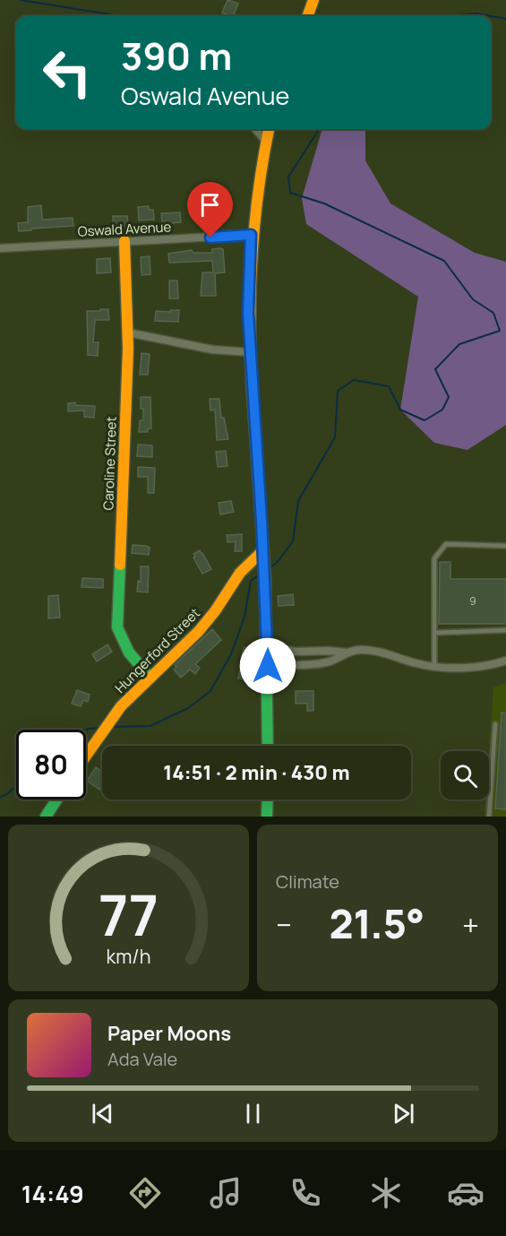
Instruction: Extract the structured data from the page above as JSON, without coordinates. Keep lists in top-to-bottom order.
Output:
{
  "streets": {
    "main road": ["Caroline Street", "Hungerford Street"],
    "street": ["Oswald Avenue"]
  },
  "crossings": [
    ["Oswald Avenue", "Caroline Street"],
    ["Caroline Street", "Hungerford Street"]
  ],
  "house_numbers": ["9"],
  "page": {
    "turn": ["390 m", "Oswald Avenue"],
    "limit": "80",
    "trip": "14:51 · 2 min · 430 m",
    "tile": "Climate",
    "heat": ["−", "21.5°", "+"],
    "song": ["Paper Moons", "Ada Vale"],
    "tabs": "14:49",
    "gauge": ["77", "km/h"]
  }
}
